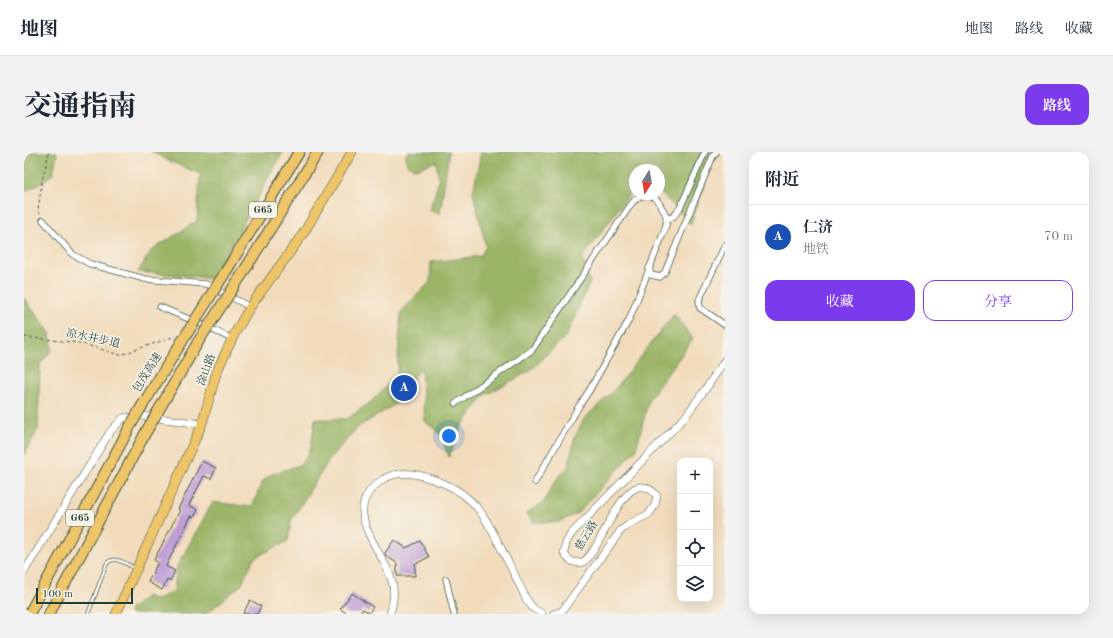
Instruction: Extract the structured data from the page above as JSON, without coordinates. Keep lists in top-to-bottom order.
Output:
{
  "streets": {
    "highway": ["G65", "包茂高速"],
    "main road": ["涂山路"],
    "street": ["慈云路"],
    "path": ["凉水井步道"]
  },
  "crossings": [
    ["凉水井步道", "包茂高速"]
  ],
  "scale_bar": "100 m",
  "north": "bottom",
  "page": {
    "header": "地图",
    "nav": ["地图", "路线", "收藏"],
    "title": "交通指南",
    "buttons": [
      "路线",
      ["收藏", "分享"]
    ],
    "heading": "附近",
    "list": [
      {
        "mark": "A",
        "name": "仁济",
        "note": "地铁",
        "value": "70 m"
      }
    ],
    "pins": "A",
    "map_buttons": ["+", "−"],
    "scale": "100 m"
  }
}
